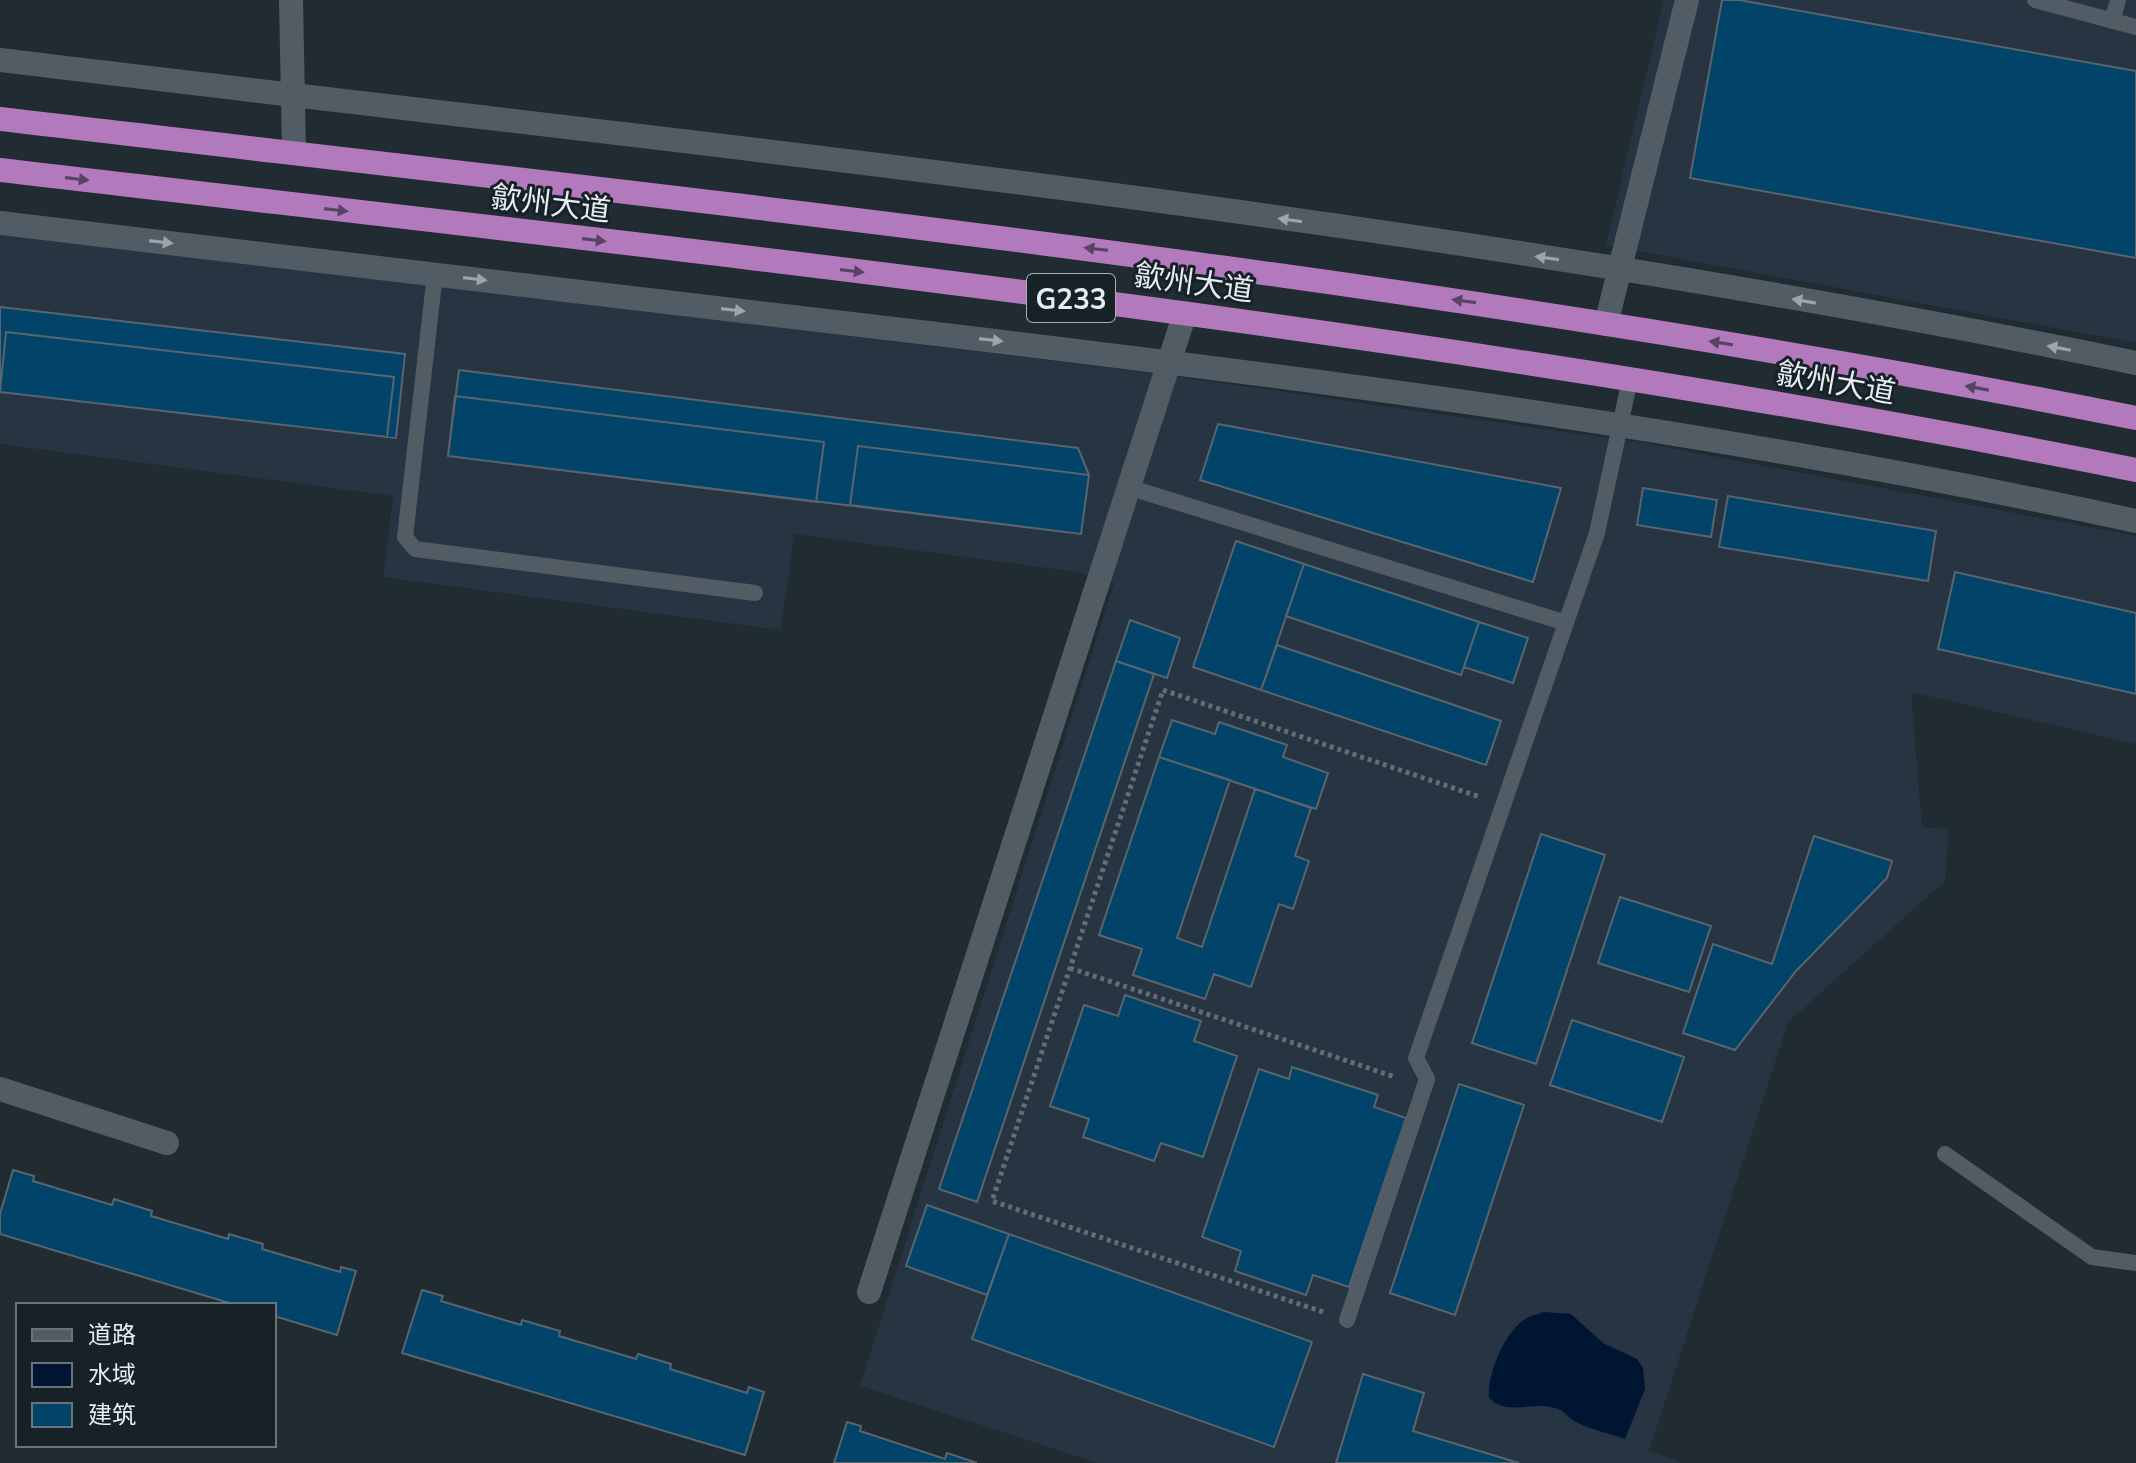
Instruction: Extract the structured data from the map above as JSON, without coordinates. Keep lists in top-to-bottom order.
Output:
{
  "streets": {
    "highway": ["歙州大道", "G233"]
  },
  "legend": ["道路", "水域", "建筑"]
}
